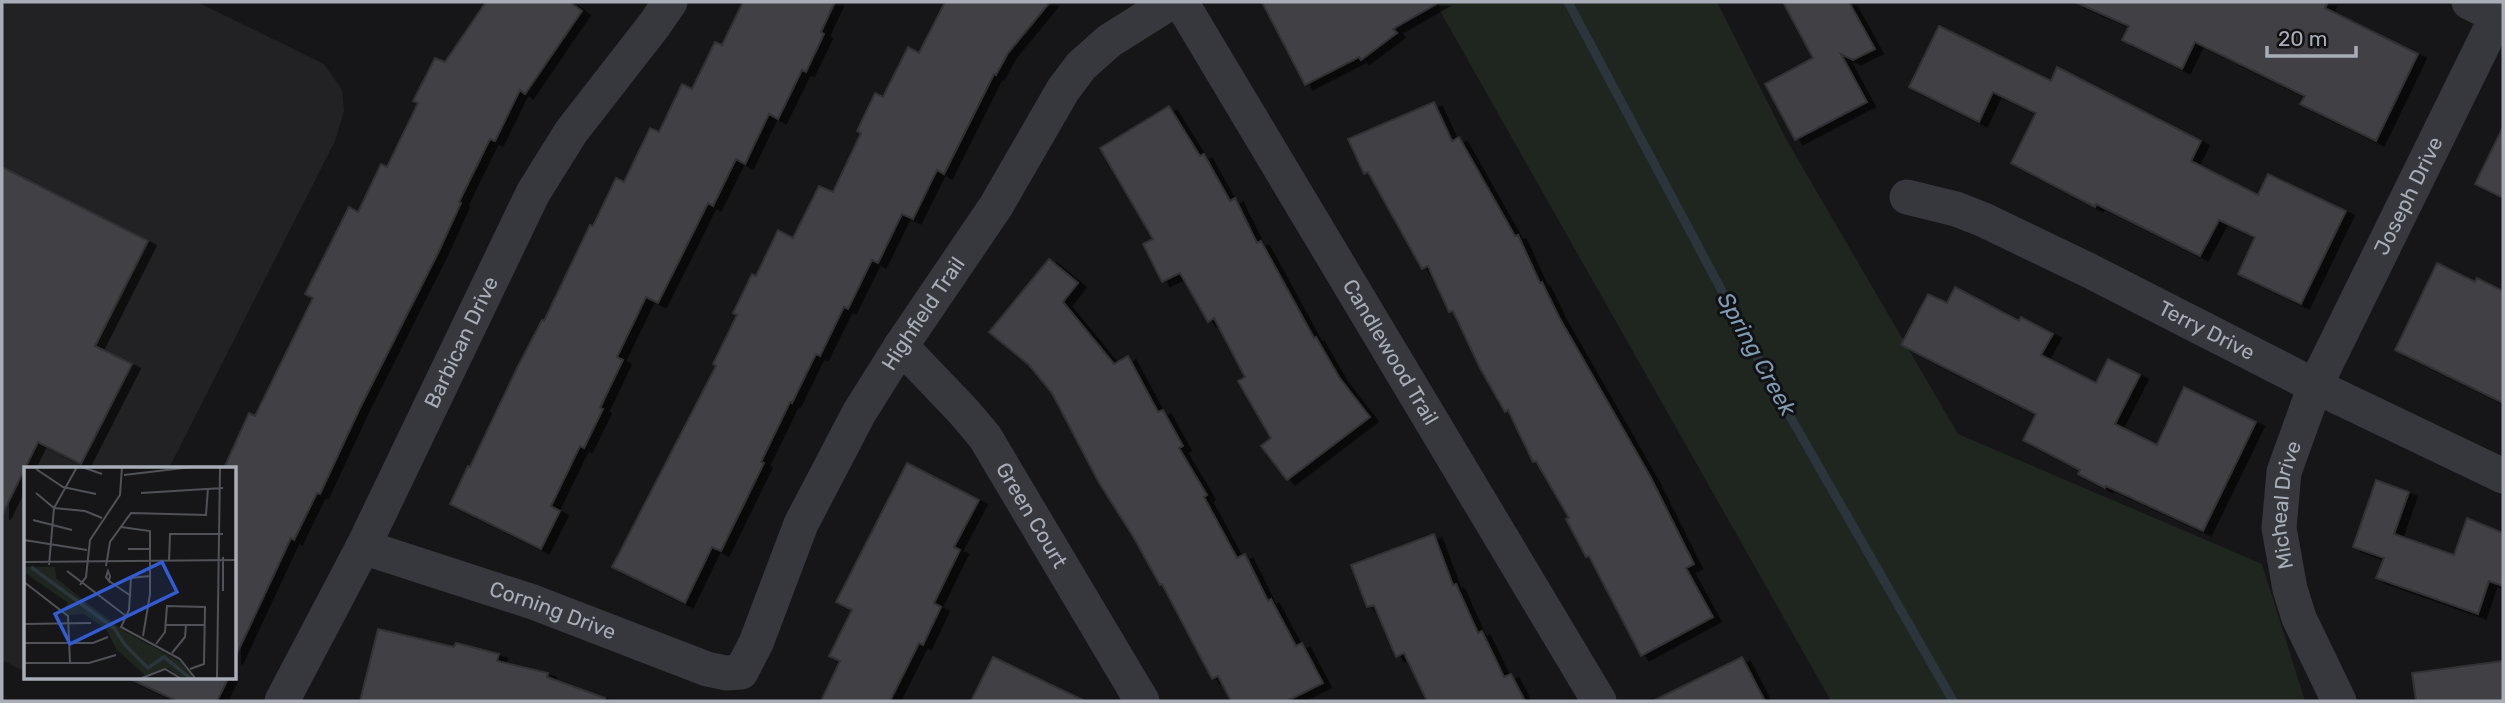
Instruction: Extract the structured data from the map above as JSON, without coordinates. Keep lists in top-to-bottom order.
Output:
{
  "streets": {
    "street": [
      "Joseph Drive",
      "Highfield Trail",
      "Terry Drive",
      "Barbican Drive",
      "Candlewood Trail",
      "Micheal Drive",
      "Green Court",
      "Corning Drive"
    ]
  },
  "crossings": [
    ["Joseph Drive", "Terry Drive"],
    ["Joseph Drive", "Micheal Drive"],
    ["Highfield Trail", "Green Court"],
    ["Highfield Trail", "Corning Drive"],
    ["Terry Drive", "Micheal Drive"],
    ["Barbican Drive", "Corning Drive"]
  ],
  "water": ["Spring Creek"],
  "scale_bar": "20 m"
}
